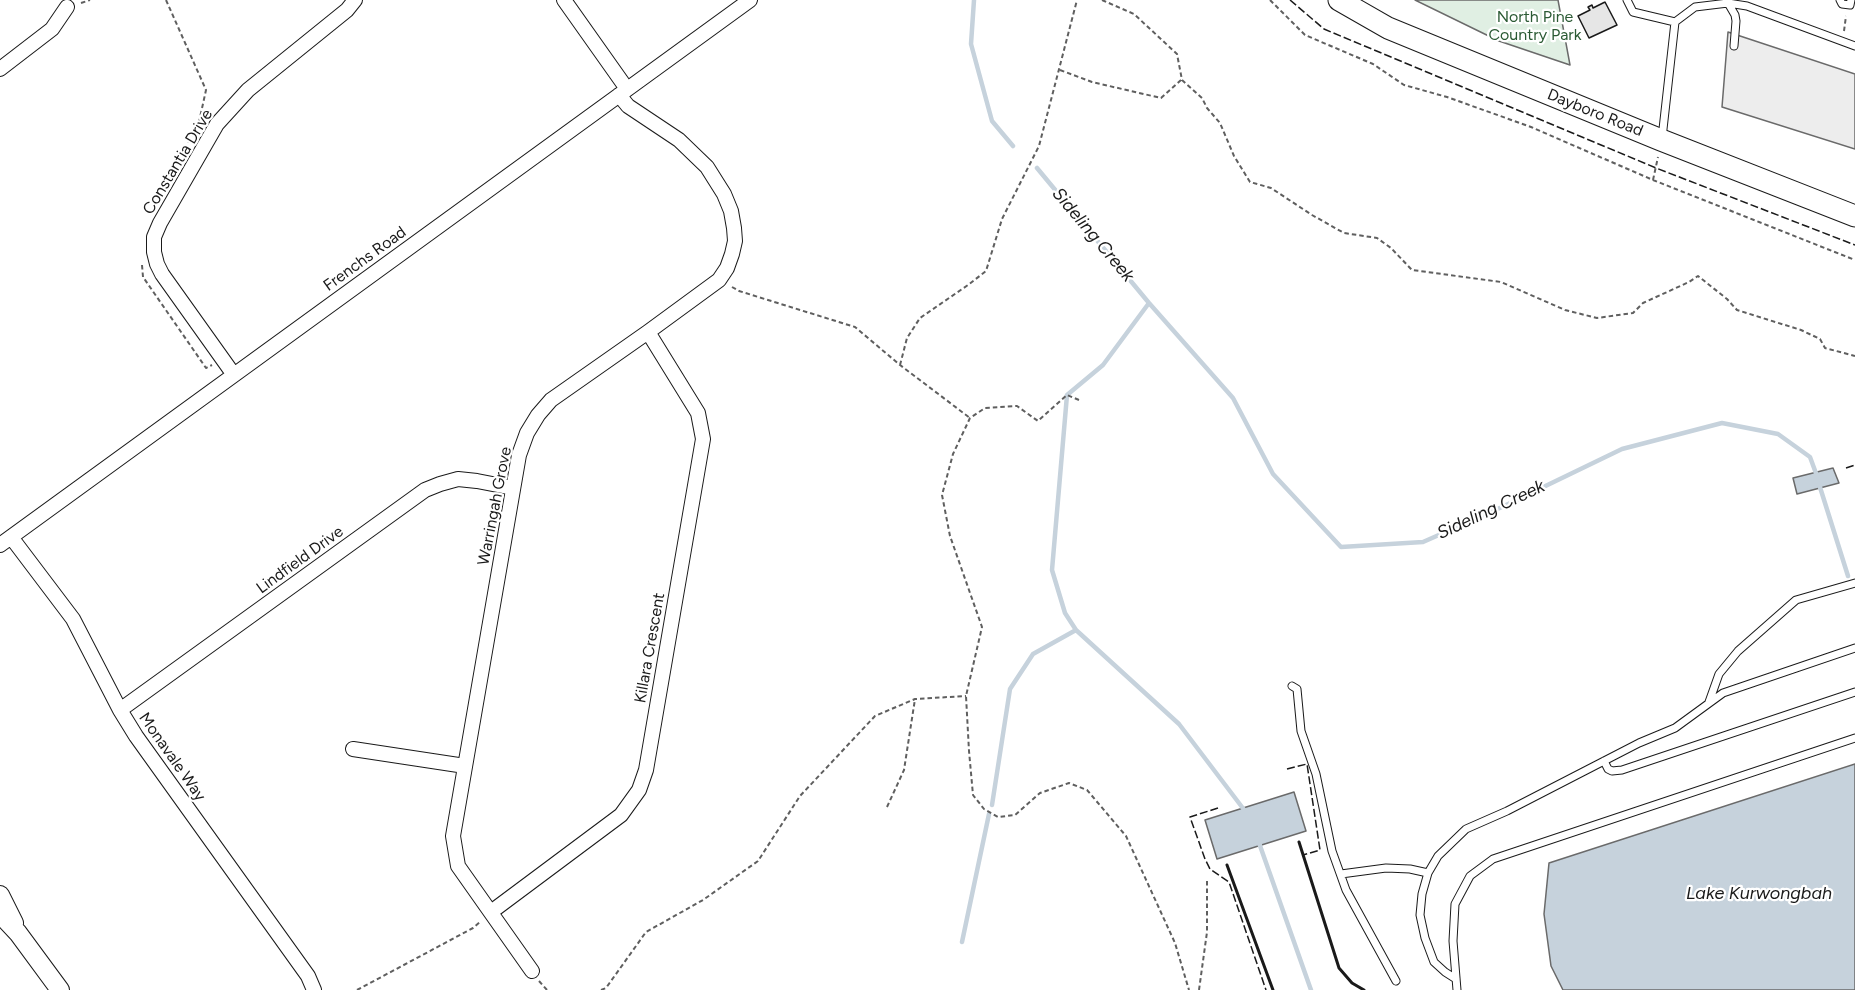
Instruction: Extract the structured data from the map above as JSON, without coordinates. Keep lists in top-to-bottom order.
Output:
{
  "streets": {
    "main road": ["Dayboro Road"],
    "street": [
      "Constantia Drive",
      "Frenchs Road",
      "Warringah Grove",
      "Lindfield Drive",
      "Killara Crescent",
      "Monavale Way"
    ]
  },
  "crossings": [
    ["Constantia Drive", "Frenchs Road"],
    ["Frenchs Road", "Warringah Grove"],
    ["Frenchs Road", "Monavale Way"],
    ["Warringah Grove", "Lindfield Drive"],
    ["Warringah Grove", "Killara Crescent"],
    ["Lindfield Drive", "Monavale Way"]
  ],
  "water": ["Sideling Creek", "Lake Kurwongbah"],
  "parks": ["North Pine Country Park"]
}
